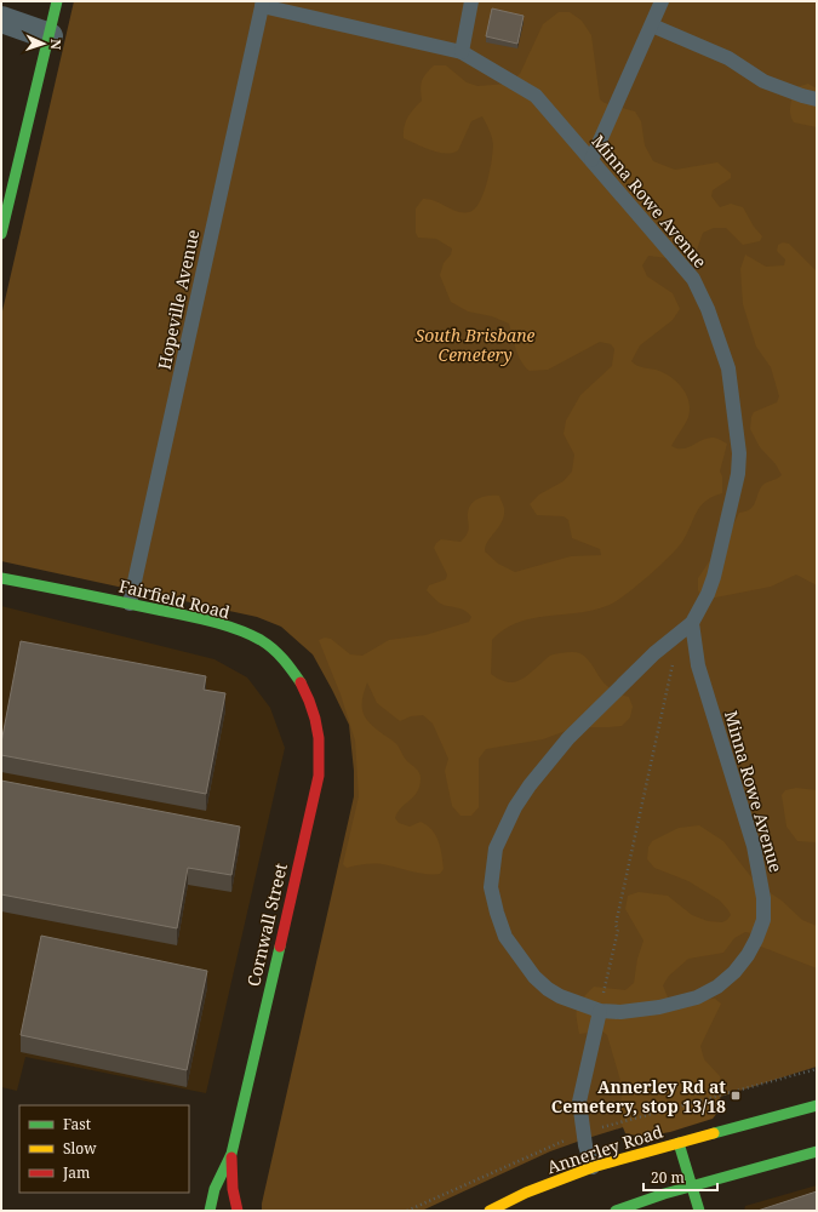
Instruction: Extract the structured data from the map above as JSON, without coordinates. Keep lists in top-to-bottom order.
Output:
{
  "streets": {
    "main road": ["Fairfield Road", "Cornwall Street", "Annerley Road"],
    "lane": ["Minna Rowe Avenue", "Hopeville Avenue"]
  },
  "crossings": [
    ["Minna Rowe Avenue", "Hopeville Avenue"],
    ["Hopeville Avenue", "Fairfield Road"],
    ["Fairfield Road", "Cornwall Street"]
  ],
  "parks": ["South Brisbane Cemetery"],
  "places": {
    "transit": ["Annerley Rd at Cemetery, stop 13/18"]
  },
  "legend": ["Fast", "Slow", "Jam"],
  "scale_bar": "20 m",
  "north": "right"
}
